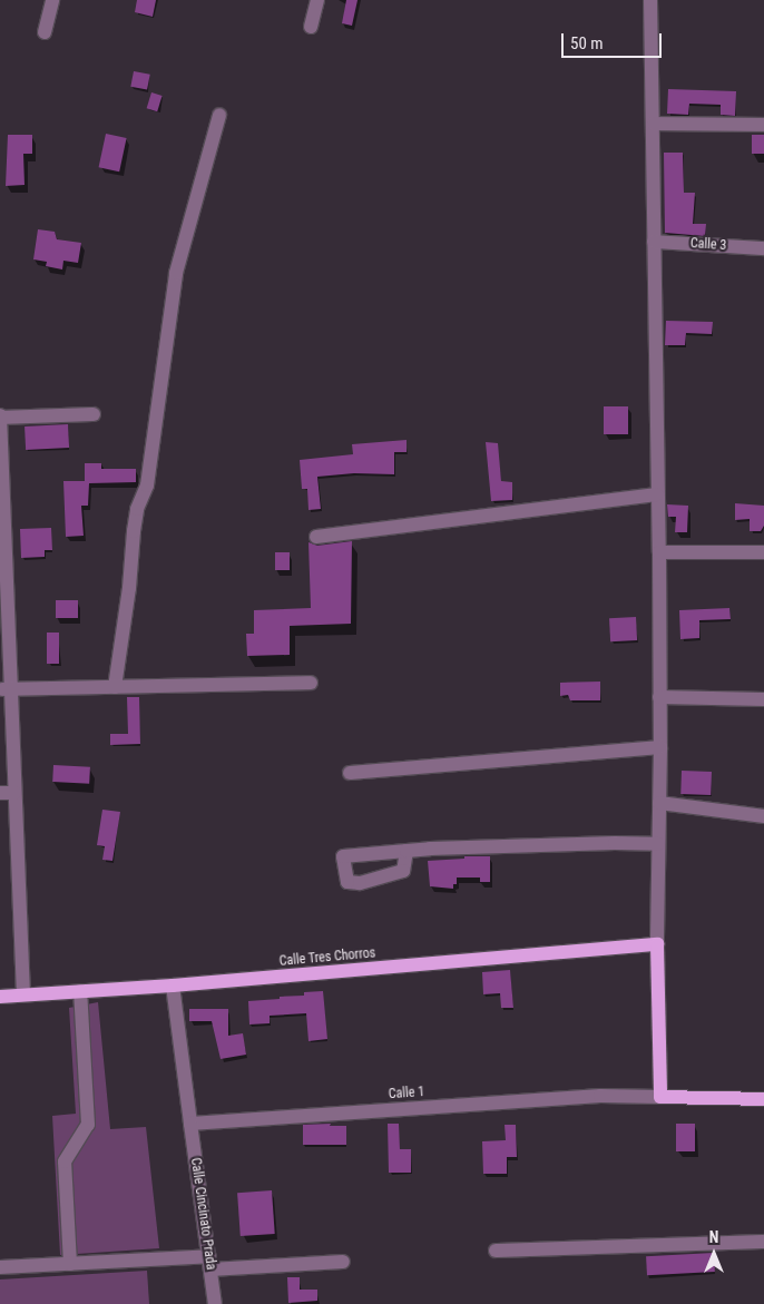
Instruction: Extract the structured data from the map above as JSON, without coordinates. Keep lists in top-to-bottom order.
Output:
{
  "streets": {
    "main road": ["Calle Tres Chorros", "Calle 1"],
    "street": ["Calle 3", "Calle Cincinato Prada"]
  },
  "crossings": [
    ["Calle 1", "Calle Cincinato Prada"]
  ],
  "scale_bar": "50 m",
  "north": "top"
}
